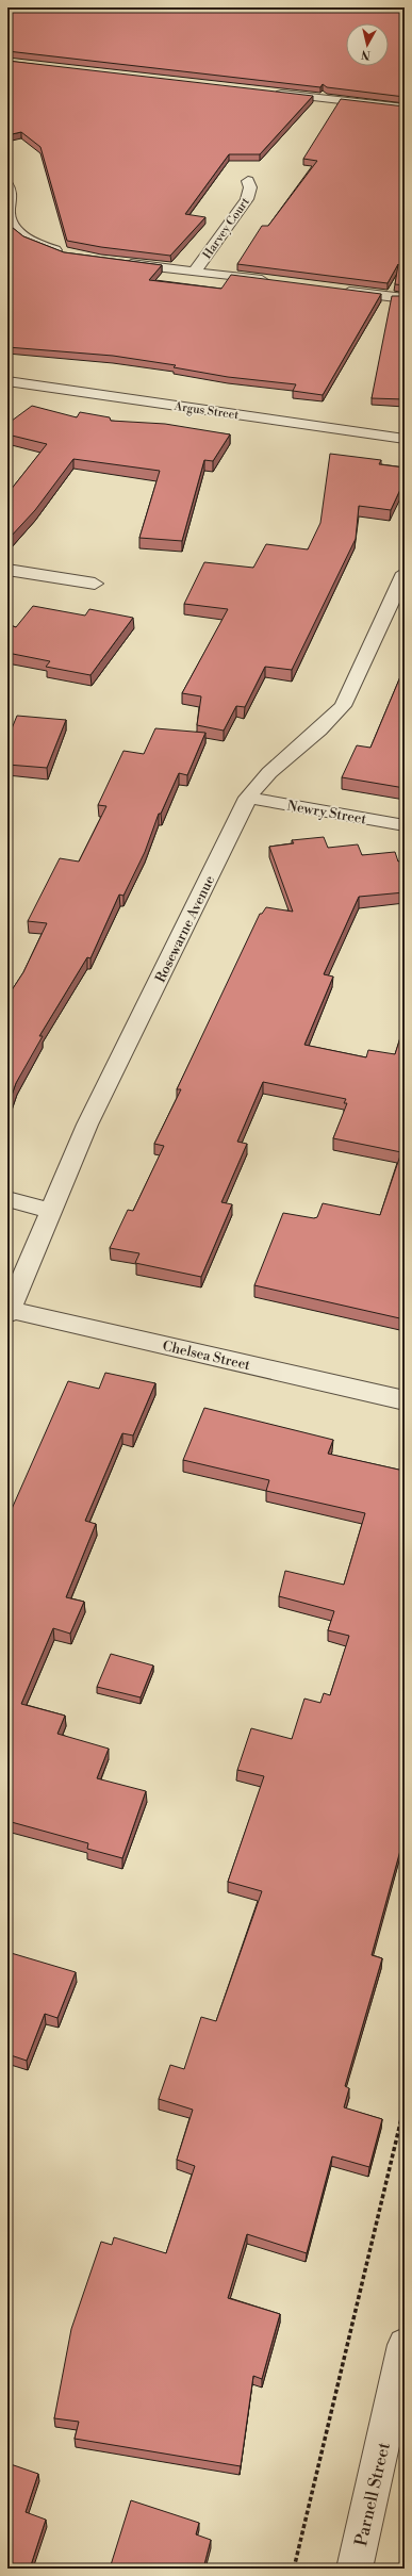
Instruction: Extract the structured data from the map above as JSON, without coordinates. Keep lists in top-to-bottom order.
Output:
{
  "streets": {
    "street": [
      "Harvey Court",
      "Argus Street",
      "Newry Street",
      "Rosewarne Avenue",
      "Chelsea Street",
      "Parnell Street"
    ]
  },
  "crossings": [
    ["Newry Street", "Rosewarne Avenue"],
    ["Rosewarne Avenue", "Chelsea Street"]
  ],
  "north": "bottom"
}
